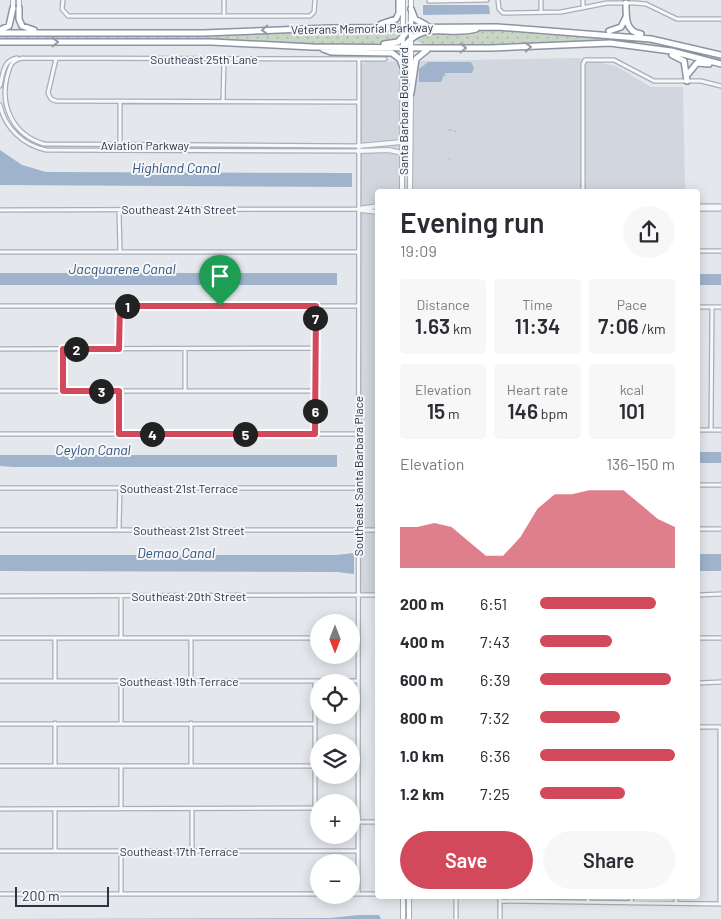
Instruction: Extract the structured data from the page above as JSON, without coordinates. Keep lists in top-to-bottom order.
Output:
{
  "streets": {
    "highway": ["Veterans Memorial Parkway"],
    "main road": ["Santa Barbara Boulevard"],
    "street": [
      "Southeast 25th Lane",
      "Aviation Parkway",
      "Southeast 24th Street",
      "Southeast Santa Barbara Place",
      "Southeast 21st Terrace",
      "Southeast 21st Street",
      "Southeast 20th Street",
      "Southeast 19th Terrace",
      "Southeast 17th Terrace"
    ]
  },
  "crossings": [
    ["Veterans Memorial Parkway", "Santa Barbara Boulevard"],
    ["Southeast 25th Lane", "Aviation Parkway"],
    ["Southeast 25th Lane", "Southeast Santa Barbara Place"],
    ["Santa Barbara Boulevard", "Aviation Parkway"],
    ["Aviation Parkway", "Southeast Santa Barbara Place"],
    ["Southeast 24th Street", "Southeast Santa Barbara Place"],
    ["Southeast Santa Barbara Place", "Southeast 21st Terrace"],
    ["Southeast Santa Barbara Place", "Southeast 21st Street"],
    ["Southeast Santa Barbara Place", "Southeast 20th Street"],
    ["Southeast Santa Barbara Place", "Southeast 17th Terrace"]
  ],
  "water": [
    "Highland Canal",
    "Jacquarene Canal",
    "Ceylon Canal",
    "Demao Canal"
  ],
  "scale_bar": "200 m",
  "north": "bottom",
  "page": {
    "heading": ["Evening run", "19:09"],
    "stats": [
      ["Distance", "1.63 km"],
      ["Time", "11:34"],
      ["Pace", "7:06 /km"],
      ["Elevation", "15 m"],
      ["Heart rate", "146 bpm"],
      ["kcal", "101"]
    ],
    "pins": [
      "1",
      "7",
      "2",
      "3",
      "6",
      "4",
      "5"
    ],
    "chart": ["Elevation", "136–150 m"],
    "list": [
      {
        "name": "200 m",
        "note": "6:51"
      },
      {
        "name": "400 m",
        "note": "7:43"
      },
      {
        "name": "600 m",
        "note": "6:39"
      },
      {
        "name": "800 m",
        "note": "7:32"
      },
      {
        "name": "1.0 km",
        "note": "6:36"
      },
      {
        "name": "1.2 km",
        "note": "7:25"
      }
    ],
    "map_buttons": ["+", "−"],
    "buttons": ["Save", "Share"],
    "scale": "200 m"
  }
}
